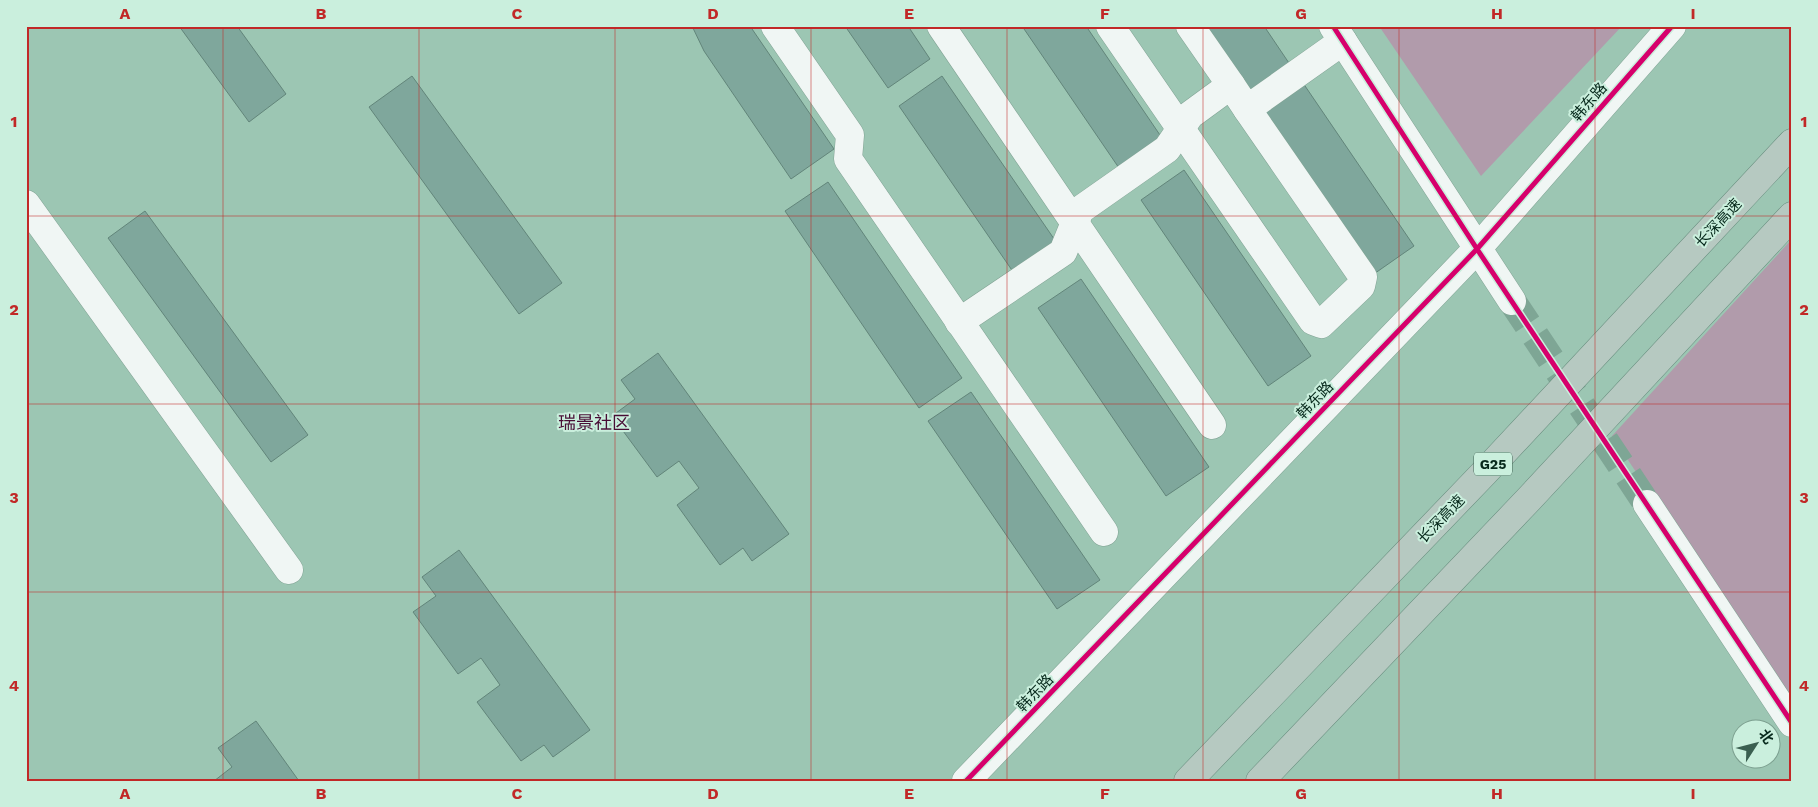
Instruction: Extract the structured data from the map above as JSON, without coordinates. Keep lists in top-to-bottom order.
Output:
{
  "streets": {
    "highway": ["长深高速", "G25"],
    "street": ["韩东路"]
  },
  "districts": ["瑞景社区"],
  "north": "top right",
  "grid": {
    "columns": [
      "A",
      "B",
      "C",
      "D",
      "E",
      "F",
      "G",
      "H",
      "I"
    ],
    "rows": [
      "1",
      "2",
      "3",
      "4"
    ]
  }
}
